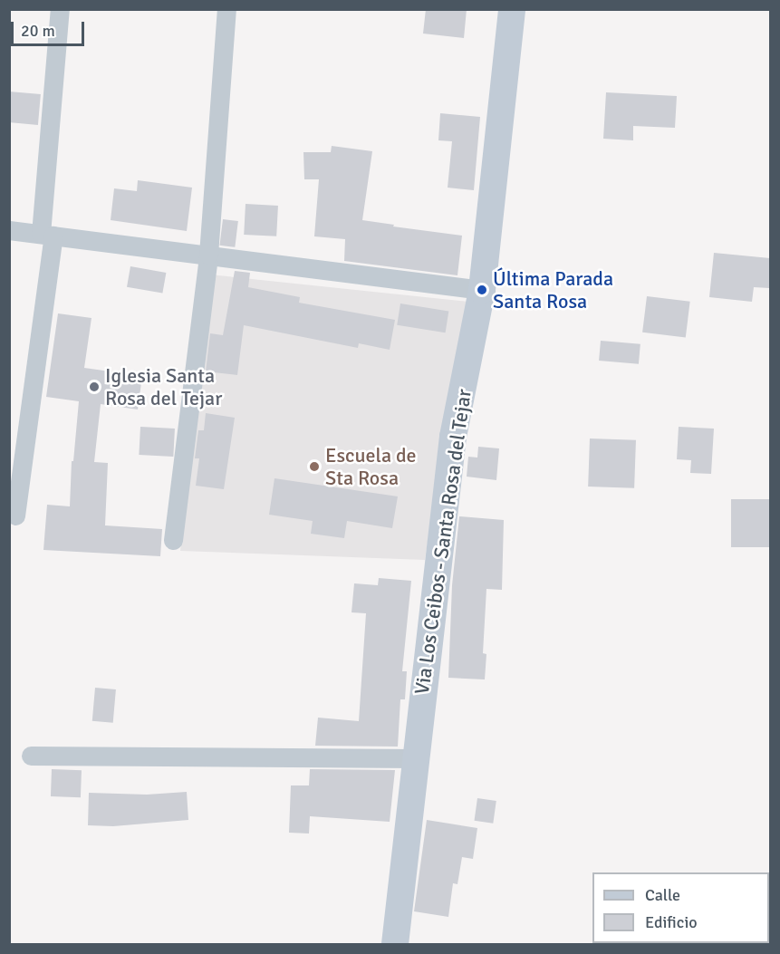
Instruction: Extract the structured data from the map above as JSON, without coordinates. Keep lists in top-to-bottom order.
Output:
{
  "streets": {
    "main road": ["Via Los Ceibos - Santa Rosa del Tejar"]
  },
  "places": ["Última Parada Santa Rosa", "Iglesia Santa Rosa del Tejar", "Escuela de Sta Rosa"],
  "legend": ["Calle", "Edificio"],
  "scale_bar": "20 m"
}
